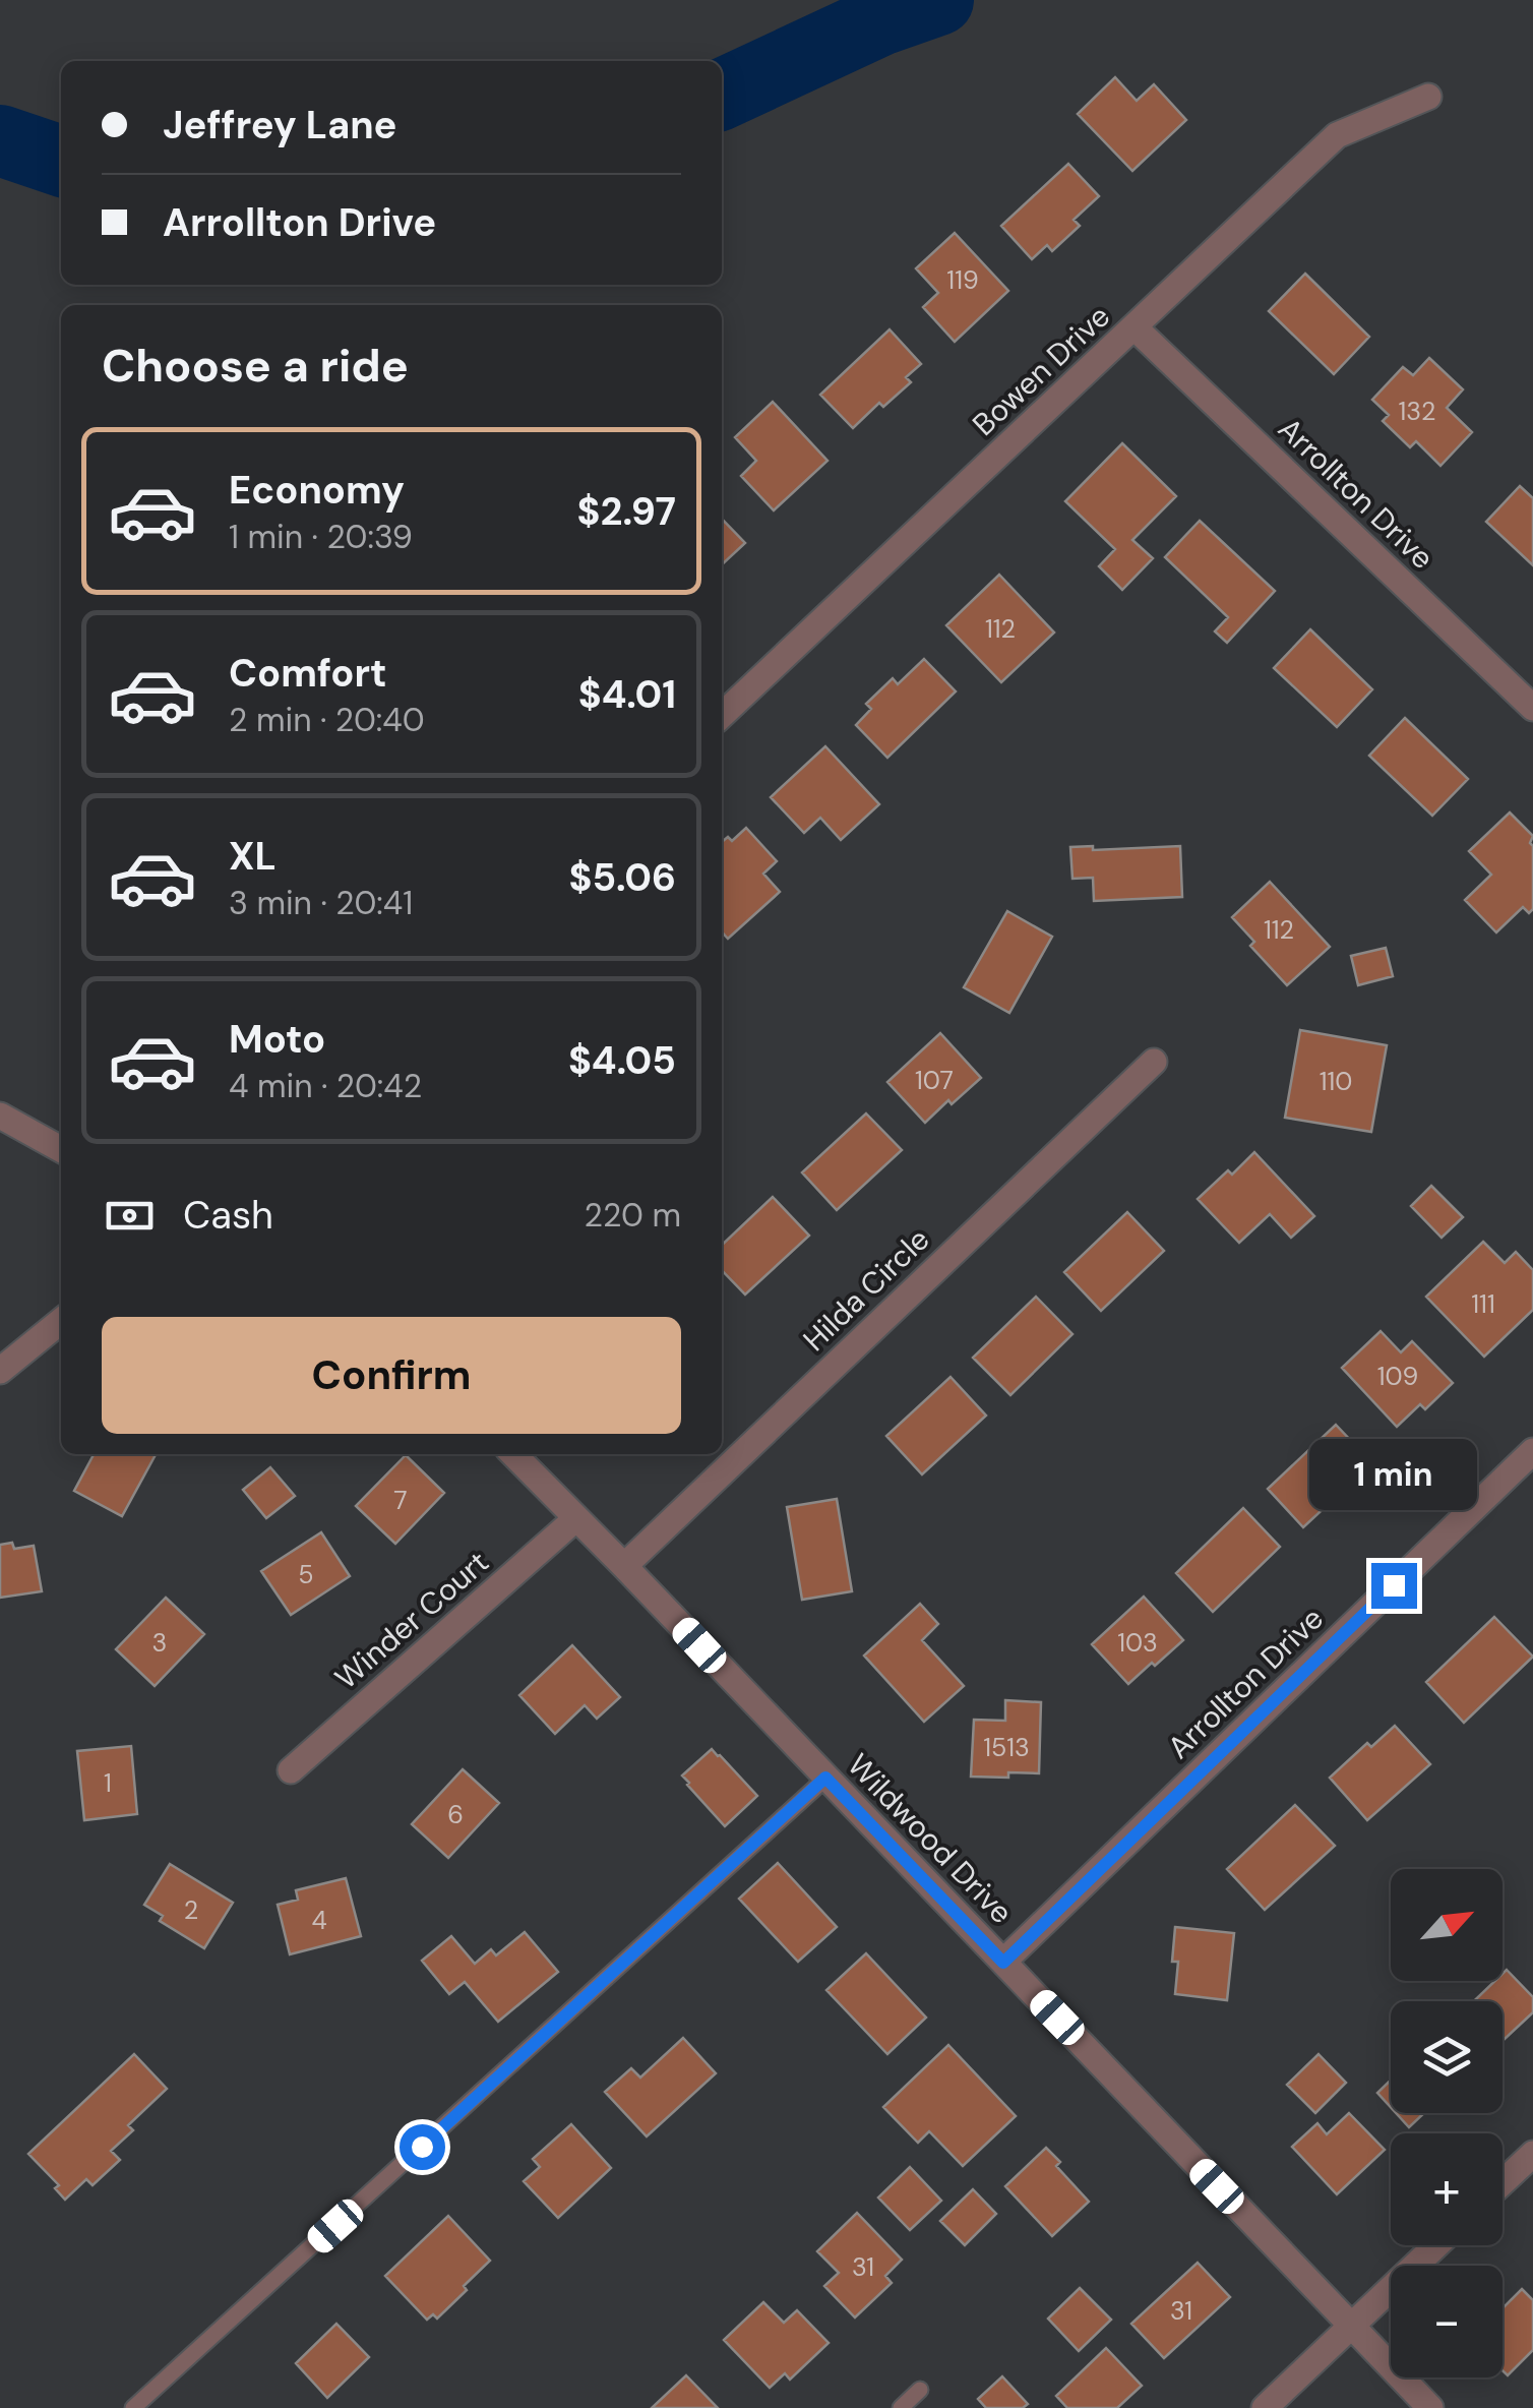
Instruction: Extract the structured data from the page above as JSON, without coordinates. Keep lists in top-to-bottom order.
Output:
{
  "streets": {
    "street": [
      "Bowen Drive",
      "Arrollton Drive",
      "Hilda Circle",
      "Winder Court",
      "Wildwood Drive"
    ]
  },
  "crossings": [
    ["Bowen Drive", "Arrollton Drive"],
    ["Arrollton Drive", "Wildwood Drive"],
    ["Hilda Circle", "Wildwood Drive"],
    ["Winder Court", "Wildwood Drive"]
  ],
  "house_numbers": [
    "119",
    "132",
    "112",
    "112",
    "107",
    "110",
    "111",
    "109",
    "7",
    "5",
    "3",
    "103",
    "1513",
    "1",
    "6",
    "2",
    "4",
    "31",
    "31"
  ],
  "north": "top right",
  "page": {
    "banner": ["Jeffrey Lane", "Arrollton Drive"],
    "heading": "Choose a ride",
    "list": [
      {
        "name": "Economy",
        "note": "1 min · 20:39",
        "value": "$2.97"
      },
      {
        "name": "Comfort",
        "note": "2 min · 20:40",
        "value": "$4.01"
      },
      {
        "name": "XL",
        "note": "3 min · 20:41",
        "value": "$5.06"
      },
      {
        "name": "Moto",
        "note": "4 min · 20:42",
        "value": "$4.05"
      }
    ],
    "pay": ["Cash", "220 m"],
    "buttons": "Confirm",
    "bubble": "1 min",
    "map_buttons": ["+", "−"]
  }
}
